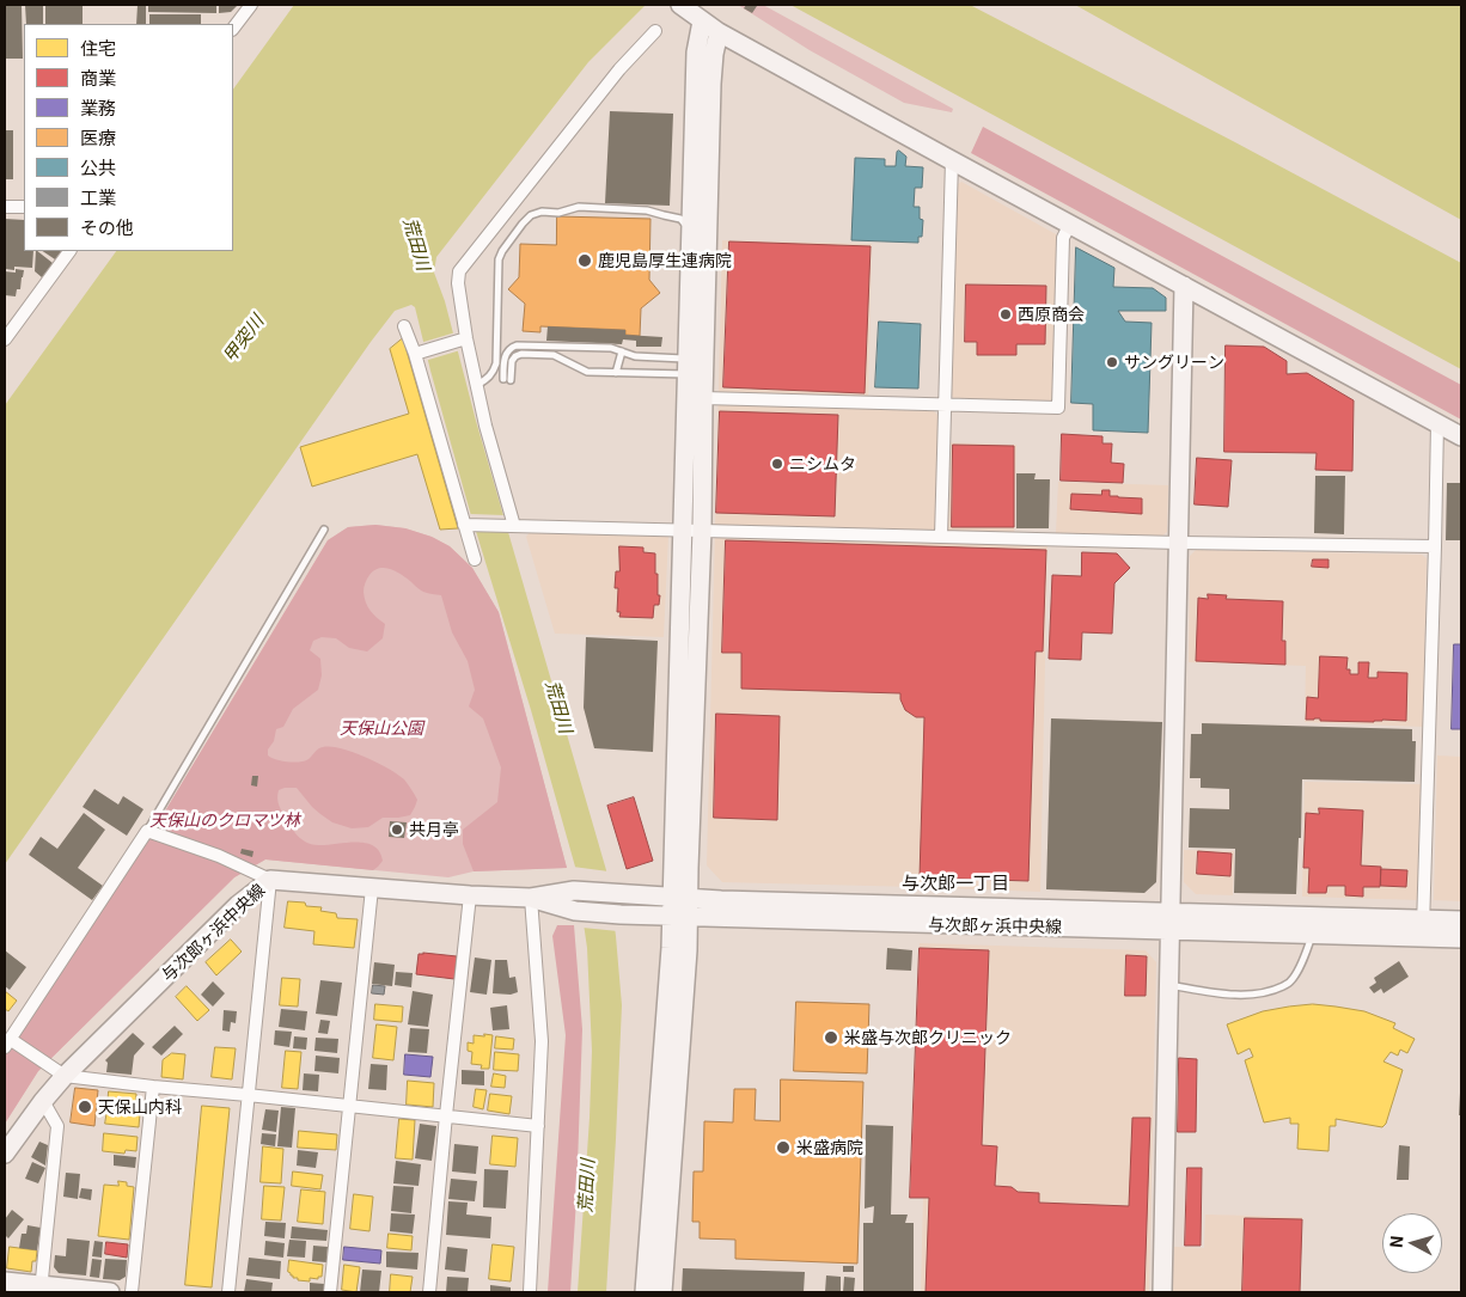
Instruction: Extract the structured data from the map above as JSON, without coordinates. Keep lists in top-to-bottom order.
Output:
{
  "streets": {
    "street": ["与次郎ヶ浜中央線"]
  },
  "districts": ["与次郎一丁目"],
  "water": ["荒田川", "甲突川"],
  "parks": ["天保山公園", "天保山のクロマツ林"],
  "places": [
    "鹿児島厚生連病院",
    "西原商会",
    "サングリーン",
    "ニシムタ",
    "共月亭",
    "米盛与次郎クリニック",
    "天保山内科",
    "米盛病院"
  ],
  "legend": [
    "住宅",
    "商業",
    "業務",
    "医療",
    "公共",
    "工業",
    "その他"
  ],
  "north": "left"
}
